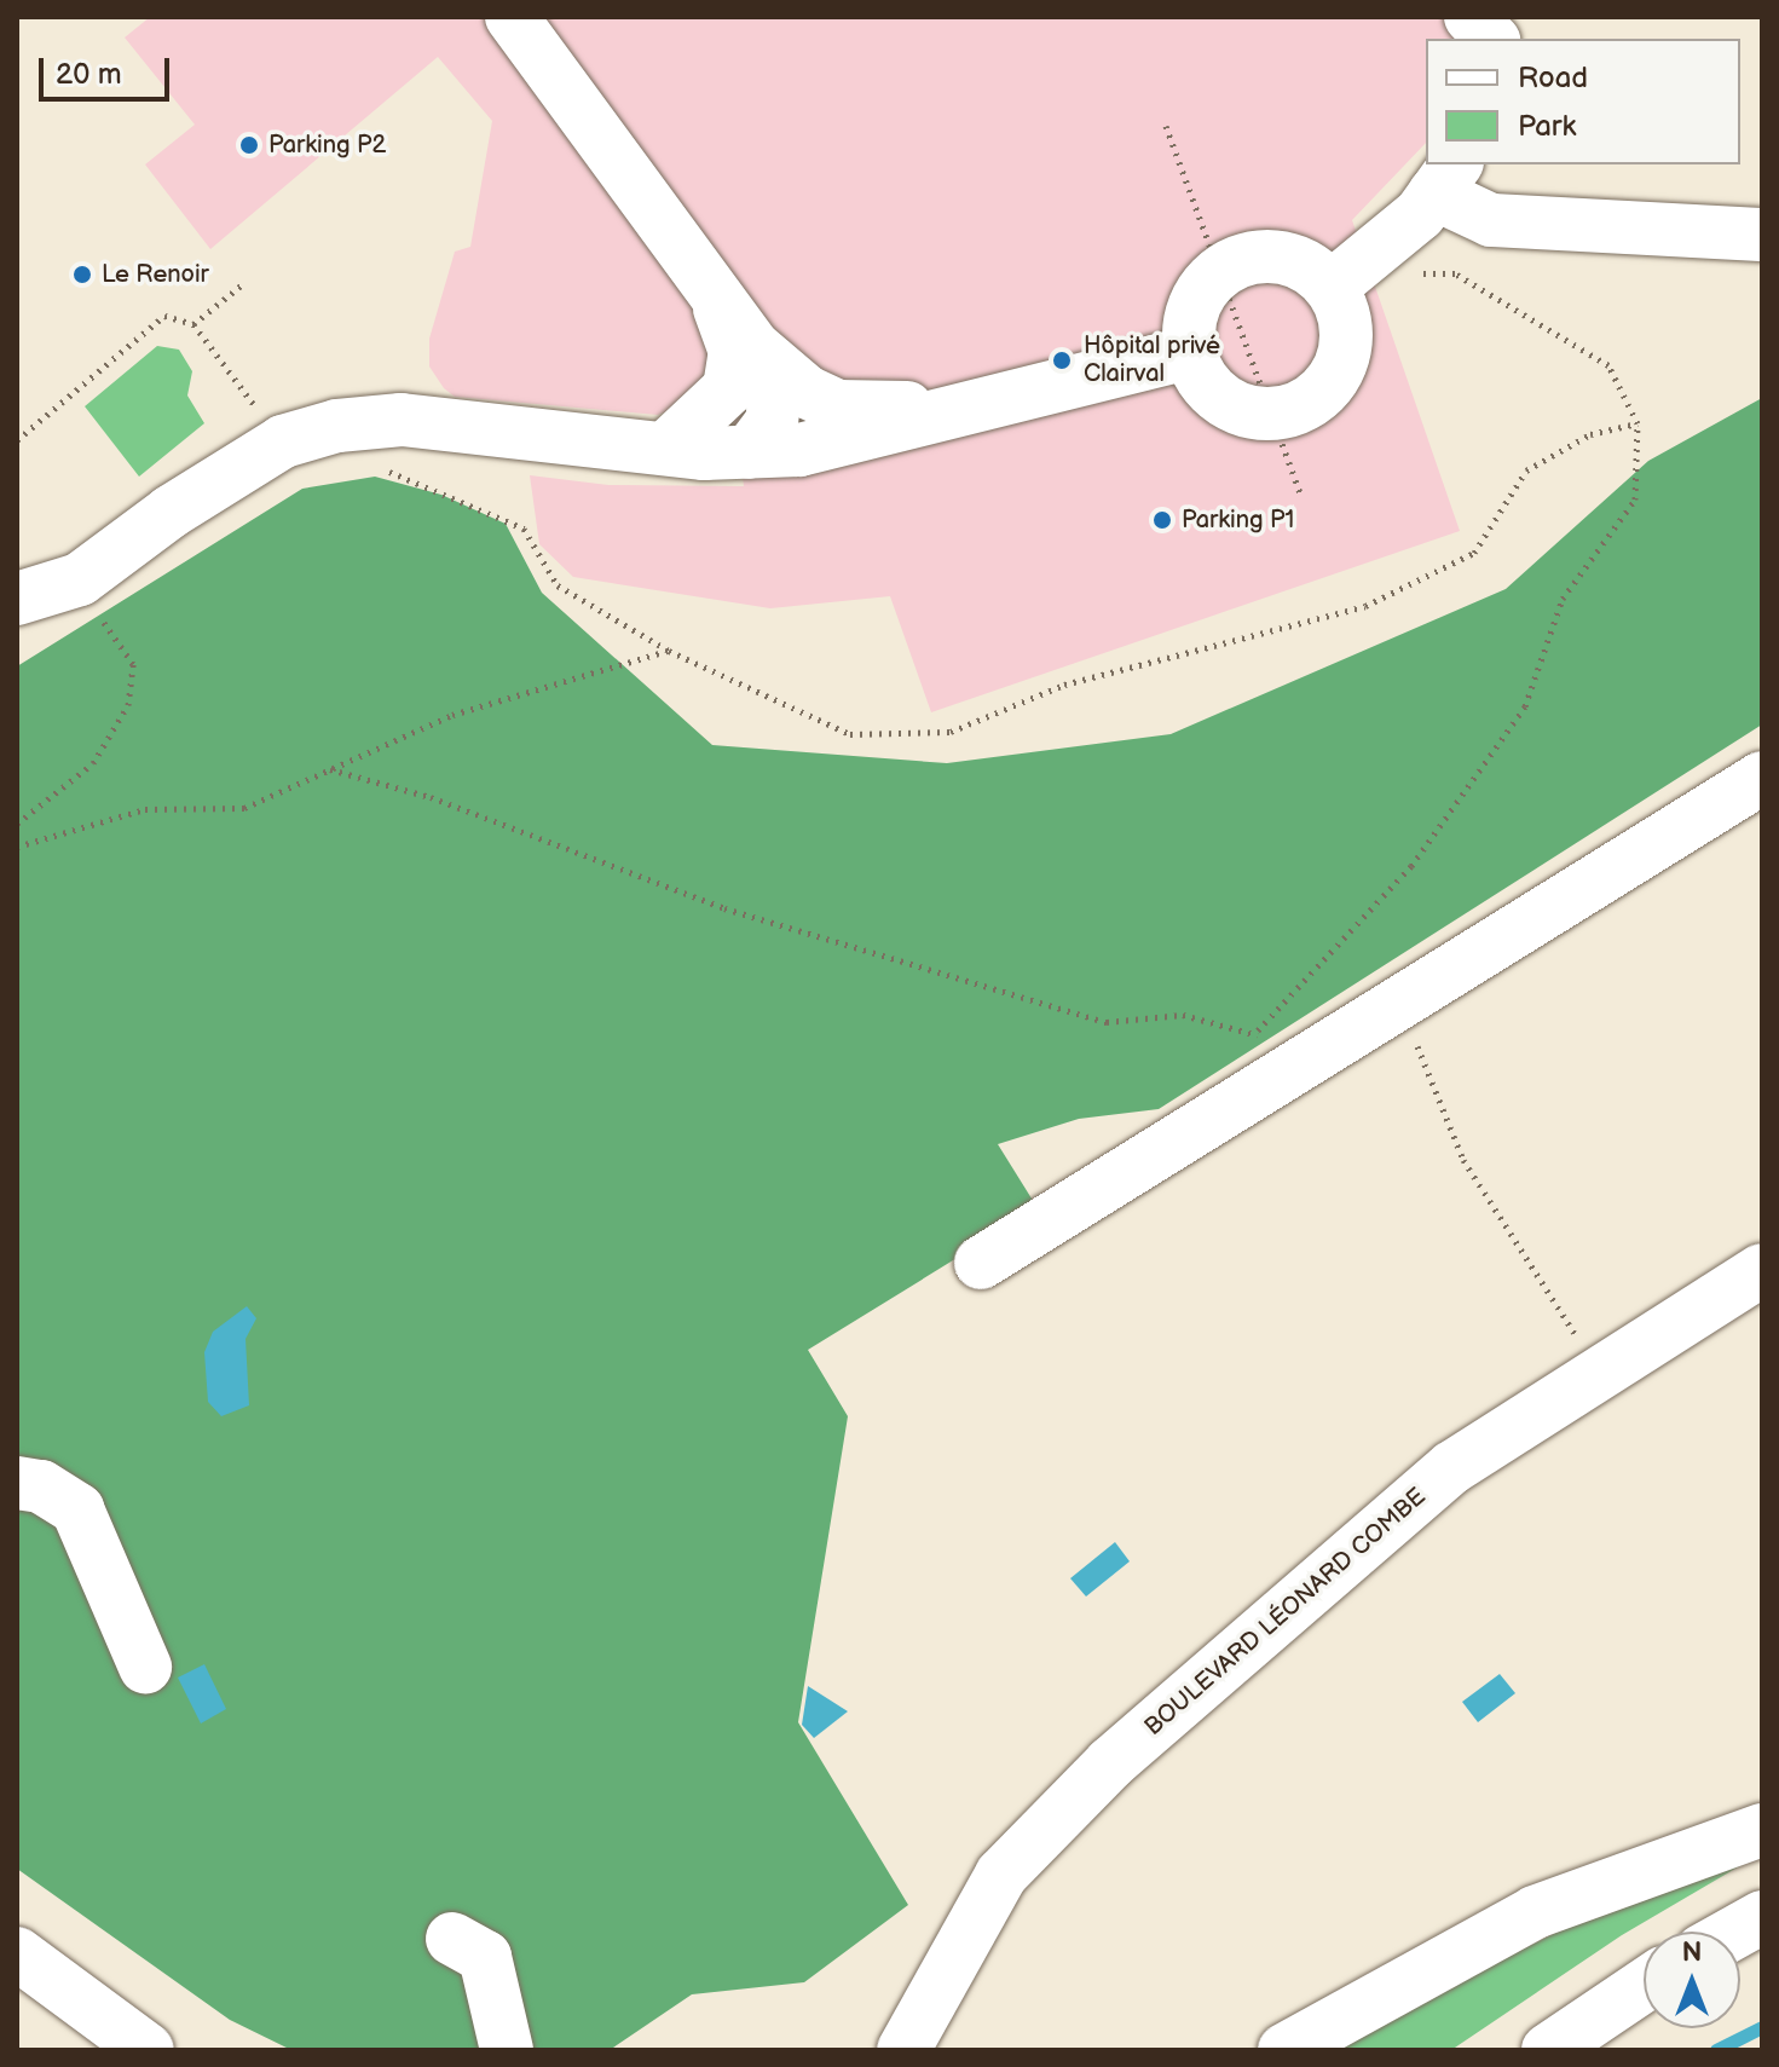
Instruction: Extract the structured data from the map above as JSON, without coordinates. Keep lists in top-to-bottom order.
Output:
{
  "streets": {
    "street": ["BOULEVARD LÉONARD COMBE"]
  },
  "places": [
    "Parking P2",
    "Le Renoir",
    "Hôpital privé Clairval",
    "Parking P1"
  ],
  "legend": ["Road", "Park"],
  "scale_bar": "20 m",
  "north": "top"
}
